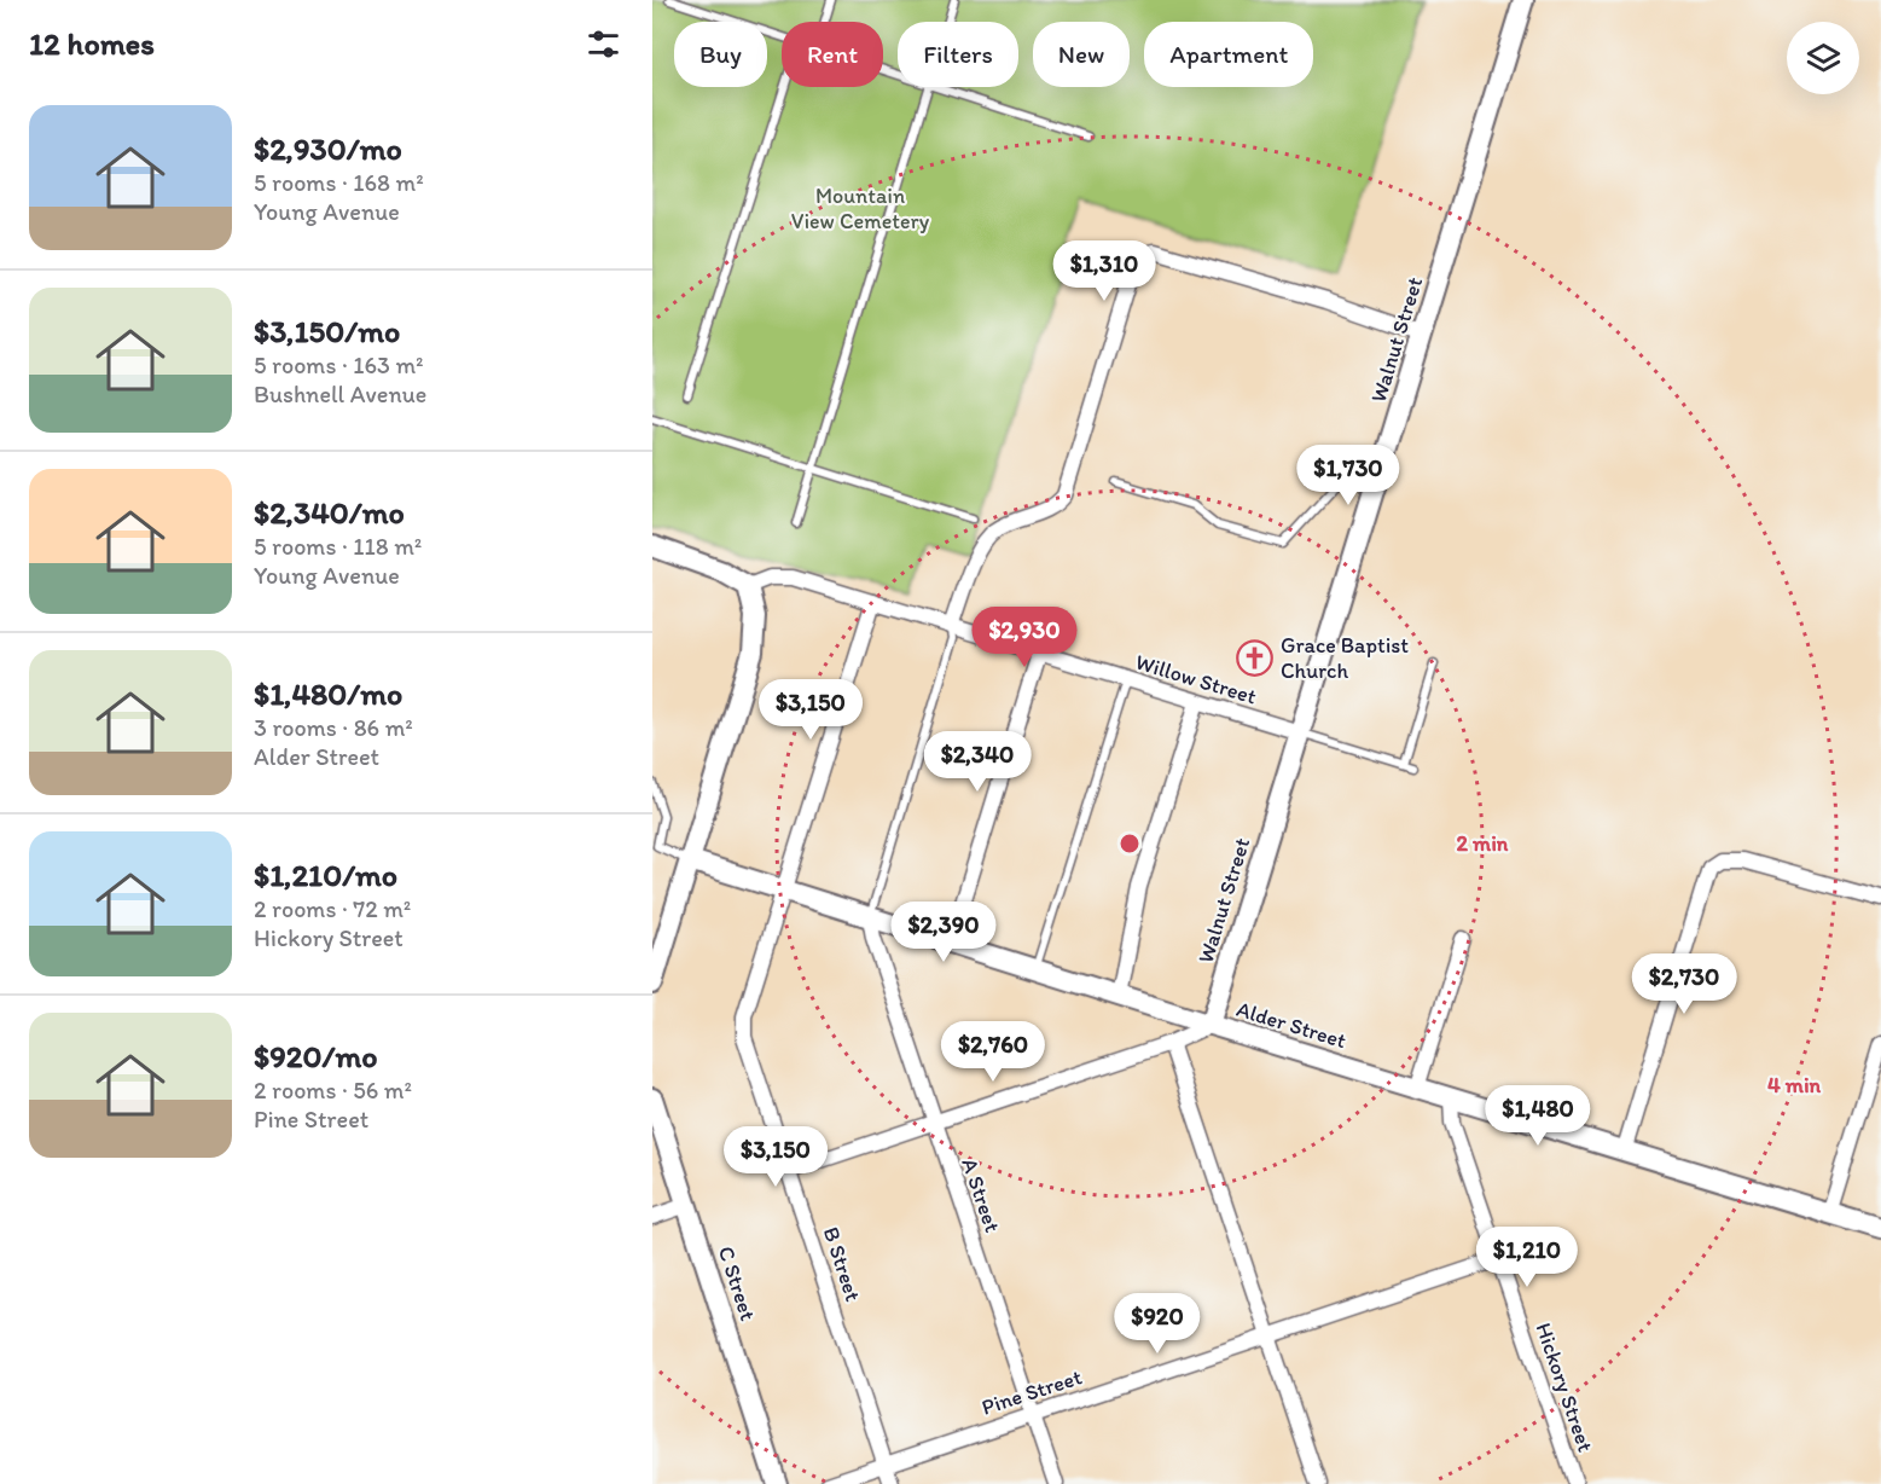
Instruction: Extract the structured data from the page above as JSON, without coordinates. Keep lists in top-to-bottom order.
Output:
{
  "streets": {
    "street": [
      "Walnut Street",
      "Willow Street",
      "Alder Street",
      "A Street",
      "B Street",
      "C Street",
      "Hickory Street",
      "Pine Street"
    ]
  },
  "crossings": [
    ["Walnut Street", "Willow Street"],
    ["Walnut Street", "Alder Street"],
    ["Willow Street", "B Street"],
    ["Alder Street", "A Street"],
    ["Alder Street", "B Street"],
    ["Alder Street", "Hickory Street"],
    ["A Street", "Pine Street"],
    ["B Street", "Pine Street"],
    ["Hickory Street", "Pine Street"]
  ],
  "parks": ["Mountain View Cemetery"],
  "places": {
    "church": ["Grace Baptist Church"]
  },
  "page": {
    "heading": "12 homes",
    "chip": [
      "Buy",
      "Rent",
      "Filters",
      "New",
      "Apartment"
    ],
    "list": [
      {
        "name": "$2,930/mo",
        "note": "5 rooms · 168 m² · Young Avenue"
      },
      {
        "name": "$3,150/mo",
        "note": "5 rooms · 163 m² · Bushnell Avenue"
      },
      {
        "name": "$2,340/mo",
        "note": "5 rooms · 118 m² · Young Avenue"
      },
      {
        "name": "$1,480/mo",
        "note": "3 rooms · 86 m² · Alder Street"
      },
      {
        "name": "$1,210/mo",
        "note": "2 rooms · 72 m² · Hickory Street"
      },
      {
        "name": "$920/mo",
        "note": "2 rooms · 56 m² · Pine Street"
      }
    ],
    "price": [
      "$1,310",
      "$1,730",
      "$2,930",
      "$3,150",
      "$2,340",
      "$2,390",
      "$2,730",
      "$2,760",
      "$1,480",
      "$3,150",
      "$1,210",
      "$920"
    ]
  },
  "rings": ["2 min", "4 min"]
}
